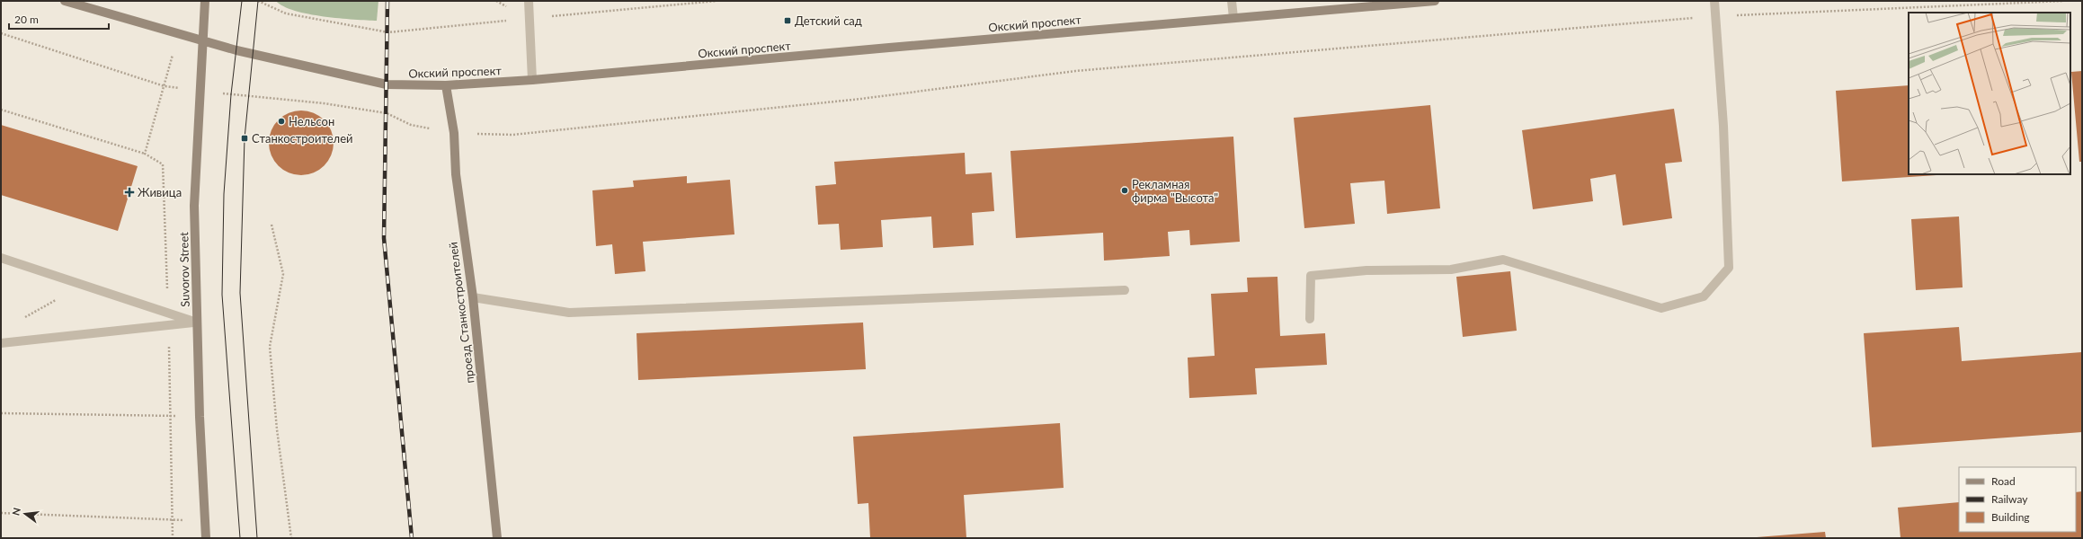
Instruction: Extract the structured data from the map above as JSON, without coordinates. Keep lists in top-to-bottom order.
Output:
{
  "streets": {
    "main road": ["Окский проспект", "Suvorov Street", "проезд Станкостроителей"]
  },
  "crossings": [
    ["Окский проспект", "Suvorov Street"],
    ["Окский проспект", "проезд Станкостроителей"]
  ],
  "places": {
    "transit": ["Детский сад", "Станкостроителей"],
    "other": ["Нельсон", "Рекламная фирма \"Высота\""],
    "health": ["Живица"]
  },
  "legend": ["Road", "Railway", "Building"],
  "scale_bar": "20 m",
  "north": "left"
}
